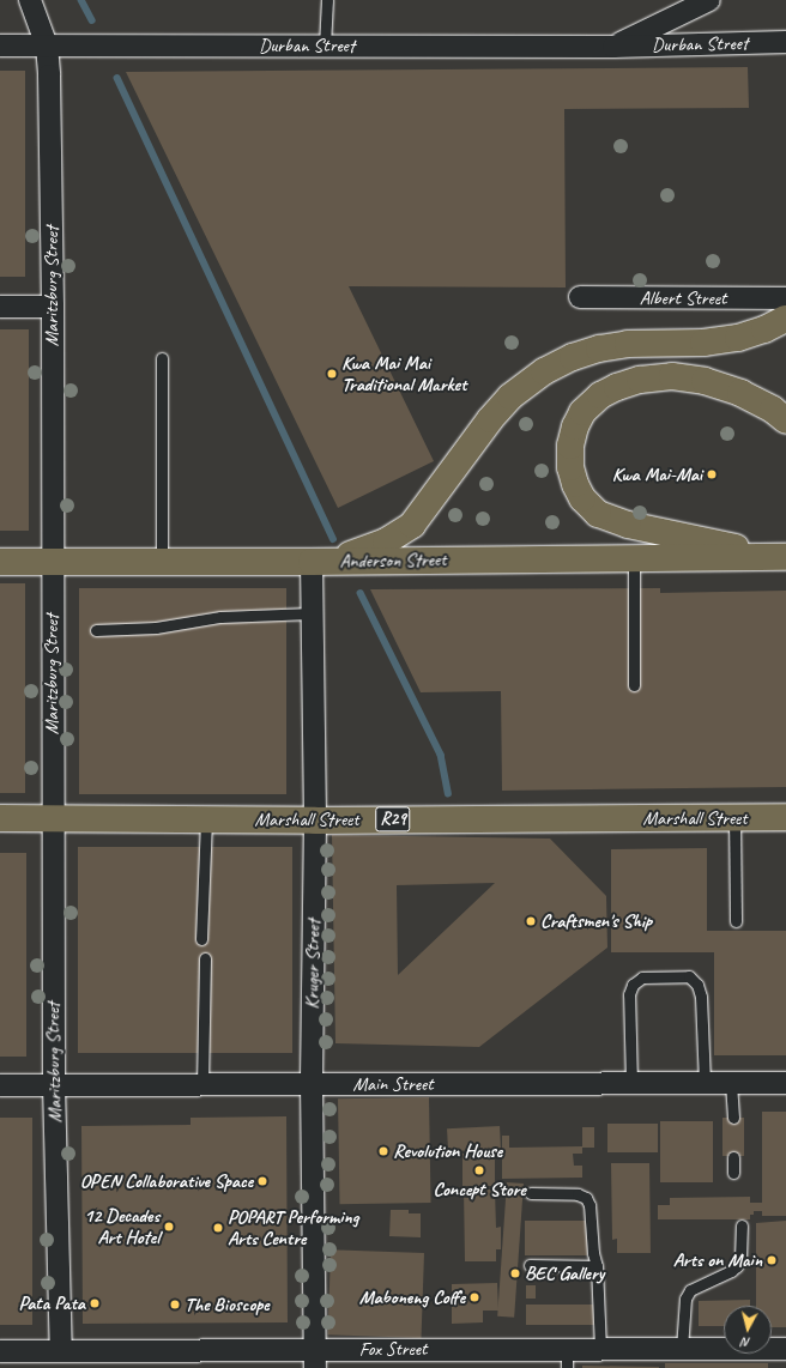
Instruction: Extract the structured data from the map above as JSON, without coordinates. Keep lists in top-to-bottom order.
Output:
{
  "streets": {
    "main road": ["Anderson Street", "Marshall Street", "R29"],
    "street": [
      "Durban Street",
      "Maritzburg Street",
      "Albert Street",
      "Kruger Street",
      "Main Street",
      "Fox Street"
    ]
  },
  "crossings": [
    ["Durban Street", "Maritzburg Street"],
    ["Maritzburg Street", "Anderson Street"],
    ["Maritzburg Street", "Marshall Street"],
    ["Maritzburg Street", "Main Street"],
    ["Maritzburg Street", "Fox Street"],
    ["Anderson Street", "Kruger Street"],
    ["Marshall Street", "Kruger Street"],
    ["Kruger Street", "Main Street"],
    ["Kruger Street", "Fox Street"]
  ],
  "places": [
    "Kwa Mai Mai Traditional Market",
    "Kwa Mai-Mai",
    "Craftsmen's Ship",
    "Revolution House",
    "Concept Store",
    "OPEN Collaborative Space",
    "12 Decades Art Hotel",
    "POPART Performing Arts Centre",
    "Arts on Main",
    "BEC Gallery",
    "Maboneng Coffe",
    "Pata Pata",
    "The Bioscope"
  ],
  "north": "bottom"
}
